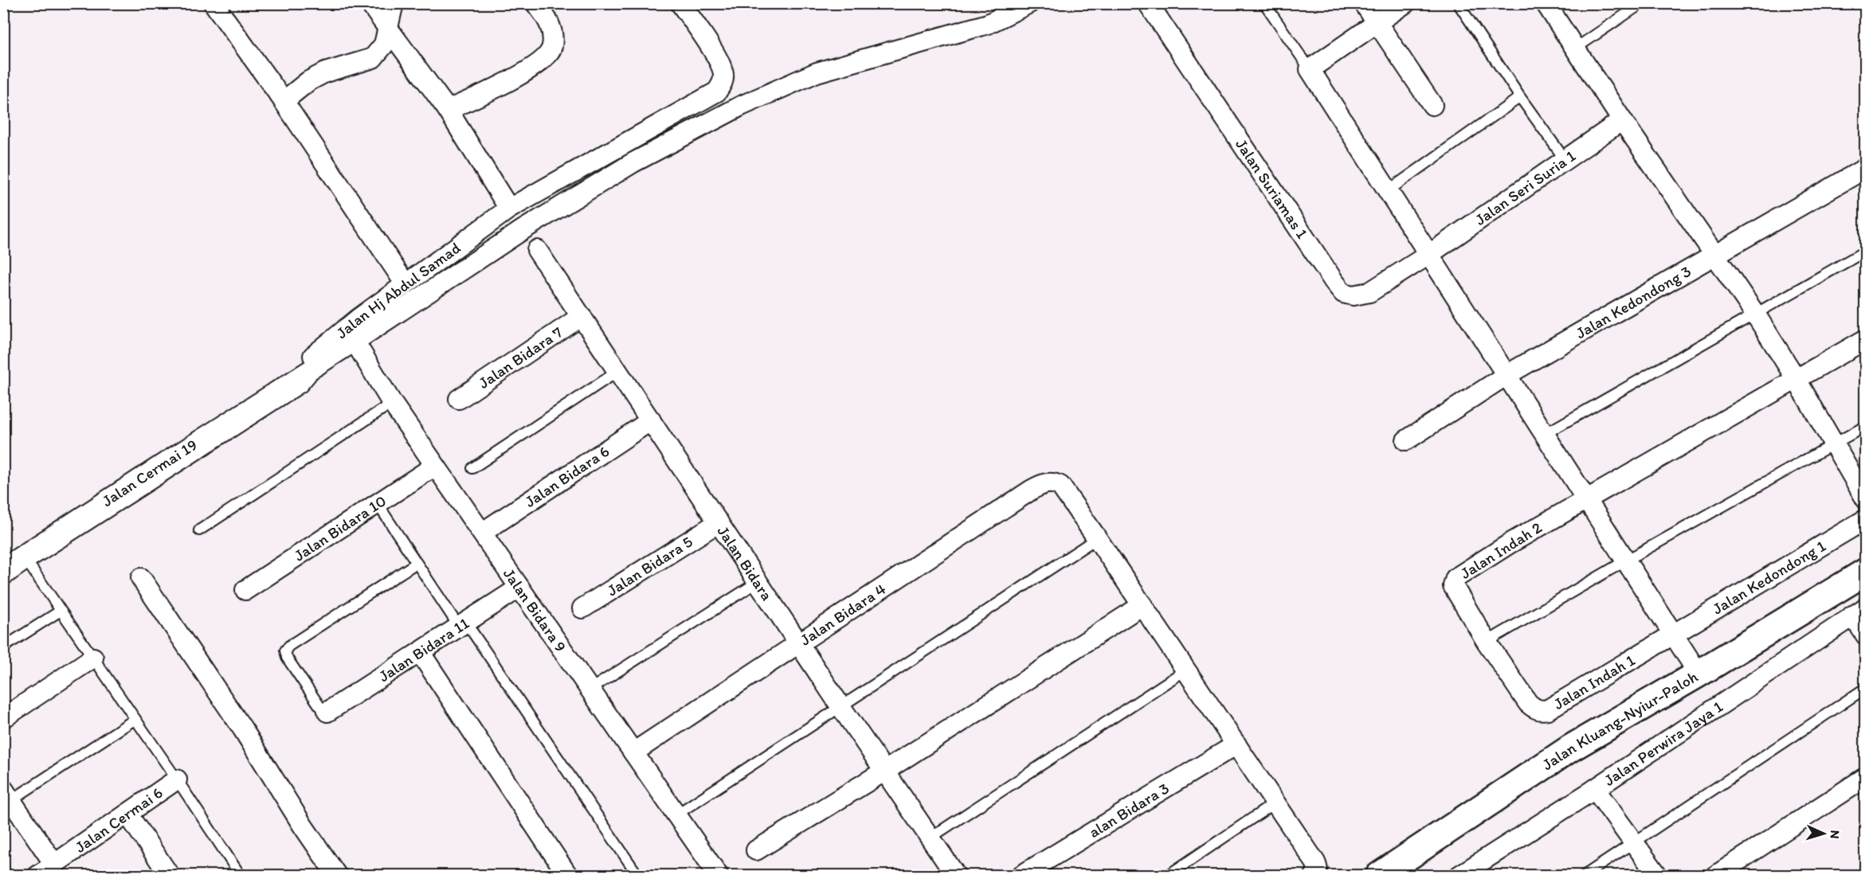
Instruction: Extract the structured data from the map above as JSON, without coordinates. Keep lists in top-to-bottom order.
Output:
{
  "streets": {
    "street": [
      "Jalan Seri Suria 1",
      "Jalan Suriamas 1",
      "Jalan Hj Abdul Samad",
      "Jalan Kedondong 3",
      "Jalan Bidara 7",
      "Jalan Cermai 19",
      "Jalan Bidara 6",
      "Jalan Bidara 10",
      "Jalan Indah 2",
      "Jalan Bidara",
      "Jalan Bidara 5",
      "Jalan Kedondong 1",
      "Jalan Bidara 9",
      "Jalan Bidara 4",
      "Jalan Bidara 11",
      "Jalan Indah 1",
      "Jalan Kluang-Nyiur-Paloh",
      "Jalan Perwira Jaya 1",
      "alan Bidara 3",
      "Jalan Cermai 6"
    ]
  },
  "crossings": [
    ["Jalan Seri Suria 1", "Jalan Suriamas 1"],
    ["Jalan Hj Abdul Samad", "Jalan Cermai 19"],
    ["Jalan Hj Abdul Samad", "Jalan Bidara 9"],
    ["Jalan Bidara 7", "Jalan Bidara"],
    ["Jalan Cermai 19", "Jalan Bidara 9"],
    ["Jalan Bidara 6", "Jalan Bidara"],
    ["Jalan Bidara 6", "Jalan Bidara 9"],
    ["Jalan Bidara 10", "Jalan Bidara 9"],
    ["Jalan Indah 2", "Jalan Indah 1"],
    ["Jalan Bidara", "Jalan Bidara 5"],
    ["Jalan Bidara", "Jalan Bidara 4"],
    ["Jalan Kedondong 1", "Jalan Indah 1"],
    ["Jalan Bidara 9", "Jalan Bidara 4"],
    ["Jalan Bidara 9", "Jalan Bidara 11"]
  ],
  "north": "right"
}
